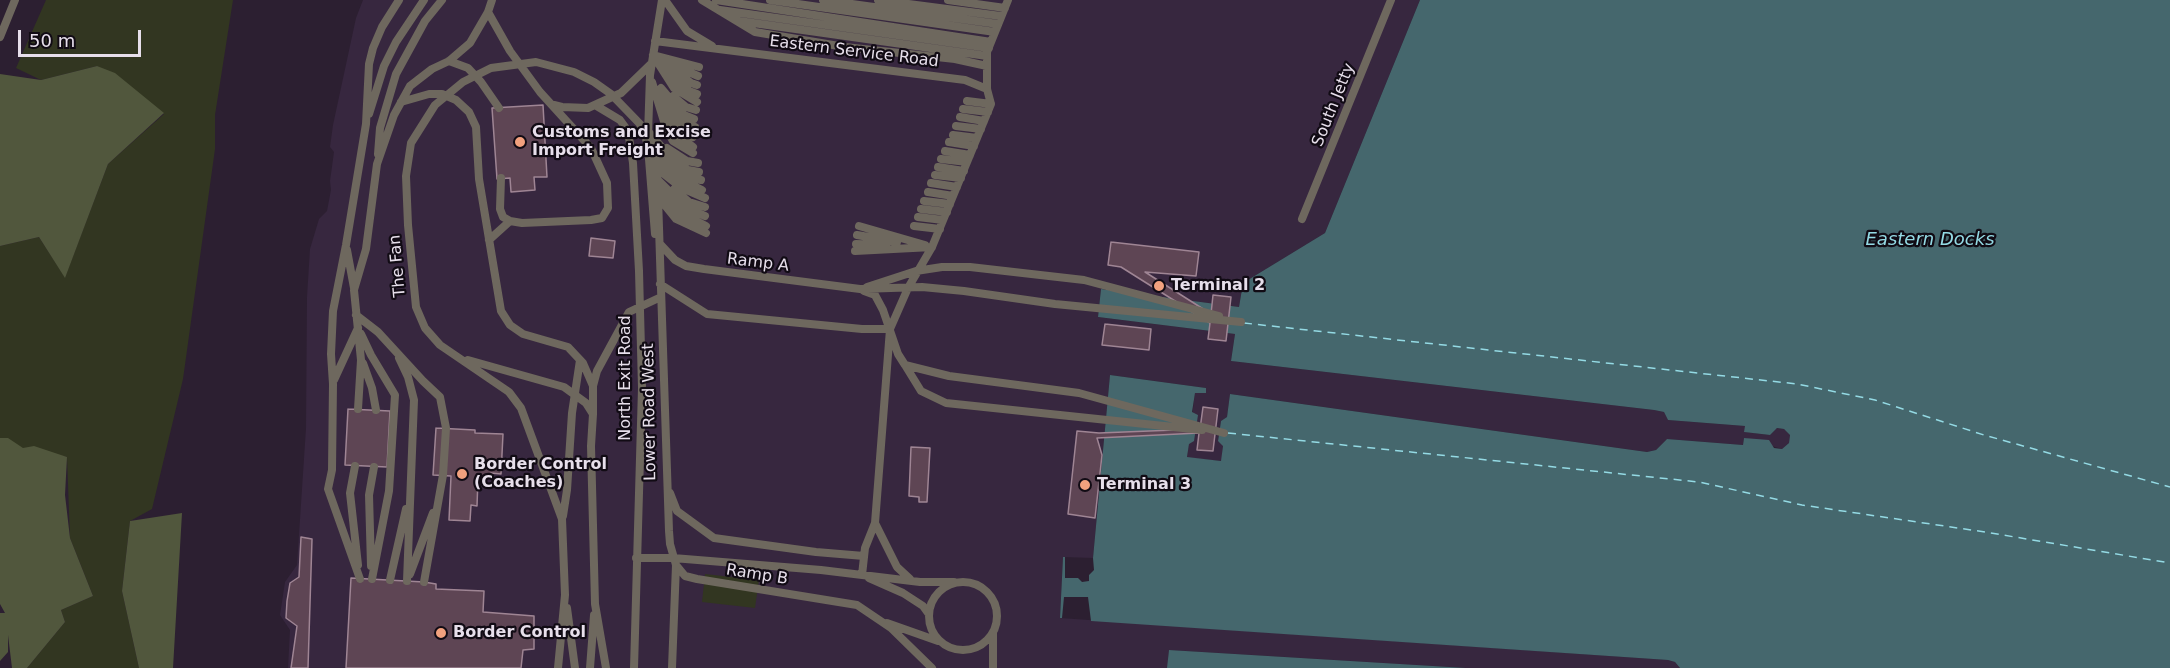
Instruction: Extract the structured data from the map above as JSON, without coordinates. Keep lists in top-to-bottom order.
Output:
{
  "streets": {
    "lane": [
      "Eastern Service Road",
      "South Jetty",
      "Ramp A",
      "The Fan",
      "North Exit Road",
      "Lower Road West",
      "Ramp B"
    ]
  },
  "crossings": [
    ["Eastern Service Road", "Lower Road West"],
    ["Ramp A", "The Fan"],
    ["The Fan", "Lower Road West"],
    ["The Fan", "Ramp B"],
    ["Lower Road West", "Ramp B"]
  ],
  "water": ["Eastern Docks"],
  "places": [
    "Customs and Excise Import Freight",
    "Terminal 2",
    "Border Control (Coaches)",
    "Terminal 3",
    "Border Control"
  ],
  "scale_bar": "50 m"
}
